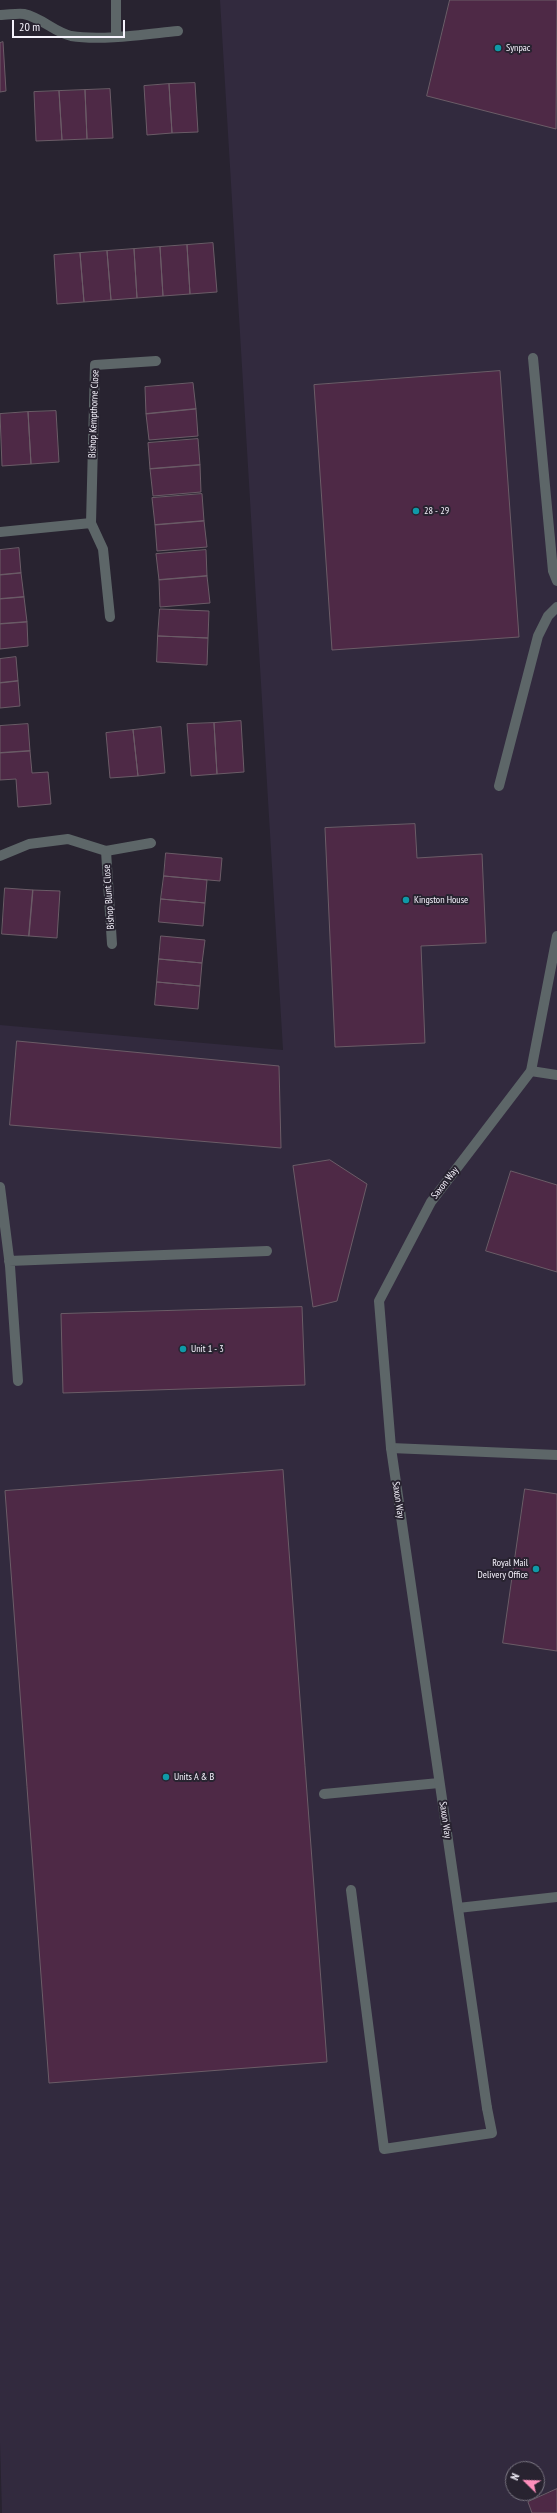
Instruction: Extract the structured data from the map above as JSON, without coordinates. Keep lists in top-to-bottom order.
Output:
{
  "streets": {
    "street": ["Bishop Kempthorne Close", "Bishop Blunt Close", "Saxon Way"]
  },
  "places": [
    "Synpac",
    "28 - 29",
    "Kingston House",
    "Unit 1 - 3",
    "Royal Mail Delivery Office",
    "Units A & B"
  ],
  "scale_bar": "20 m",
  "north": "top left"
}
